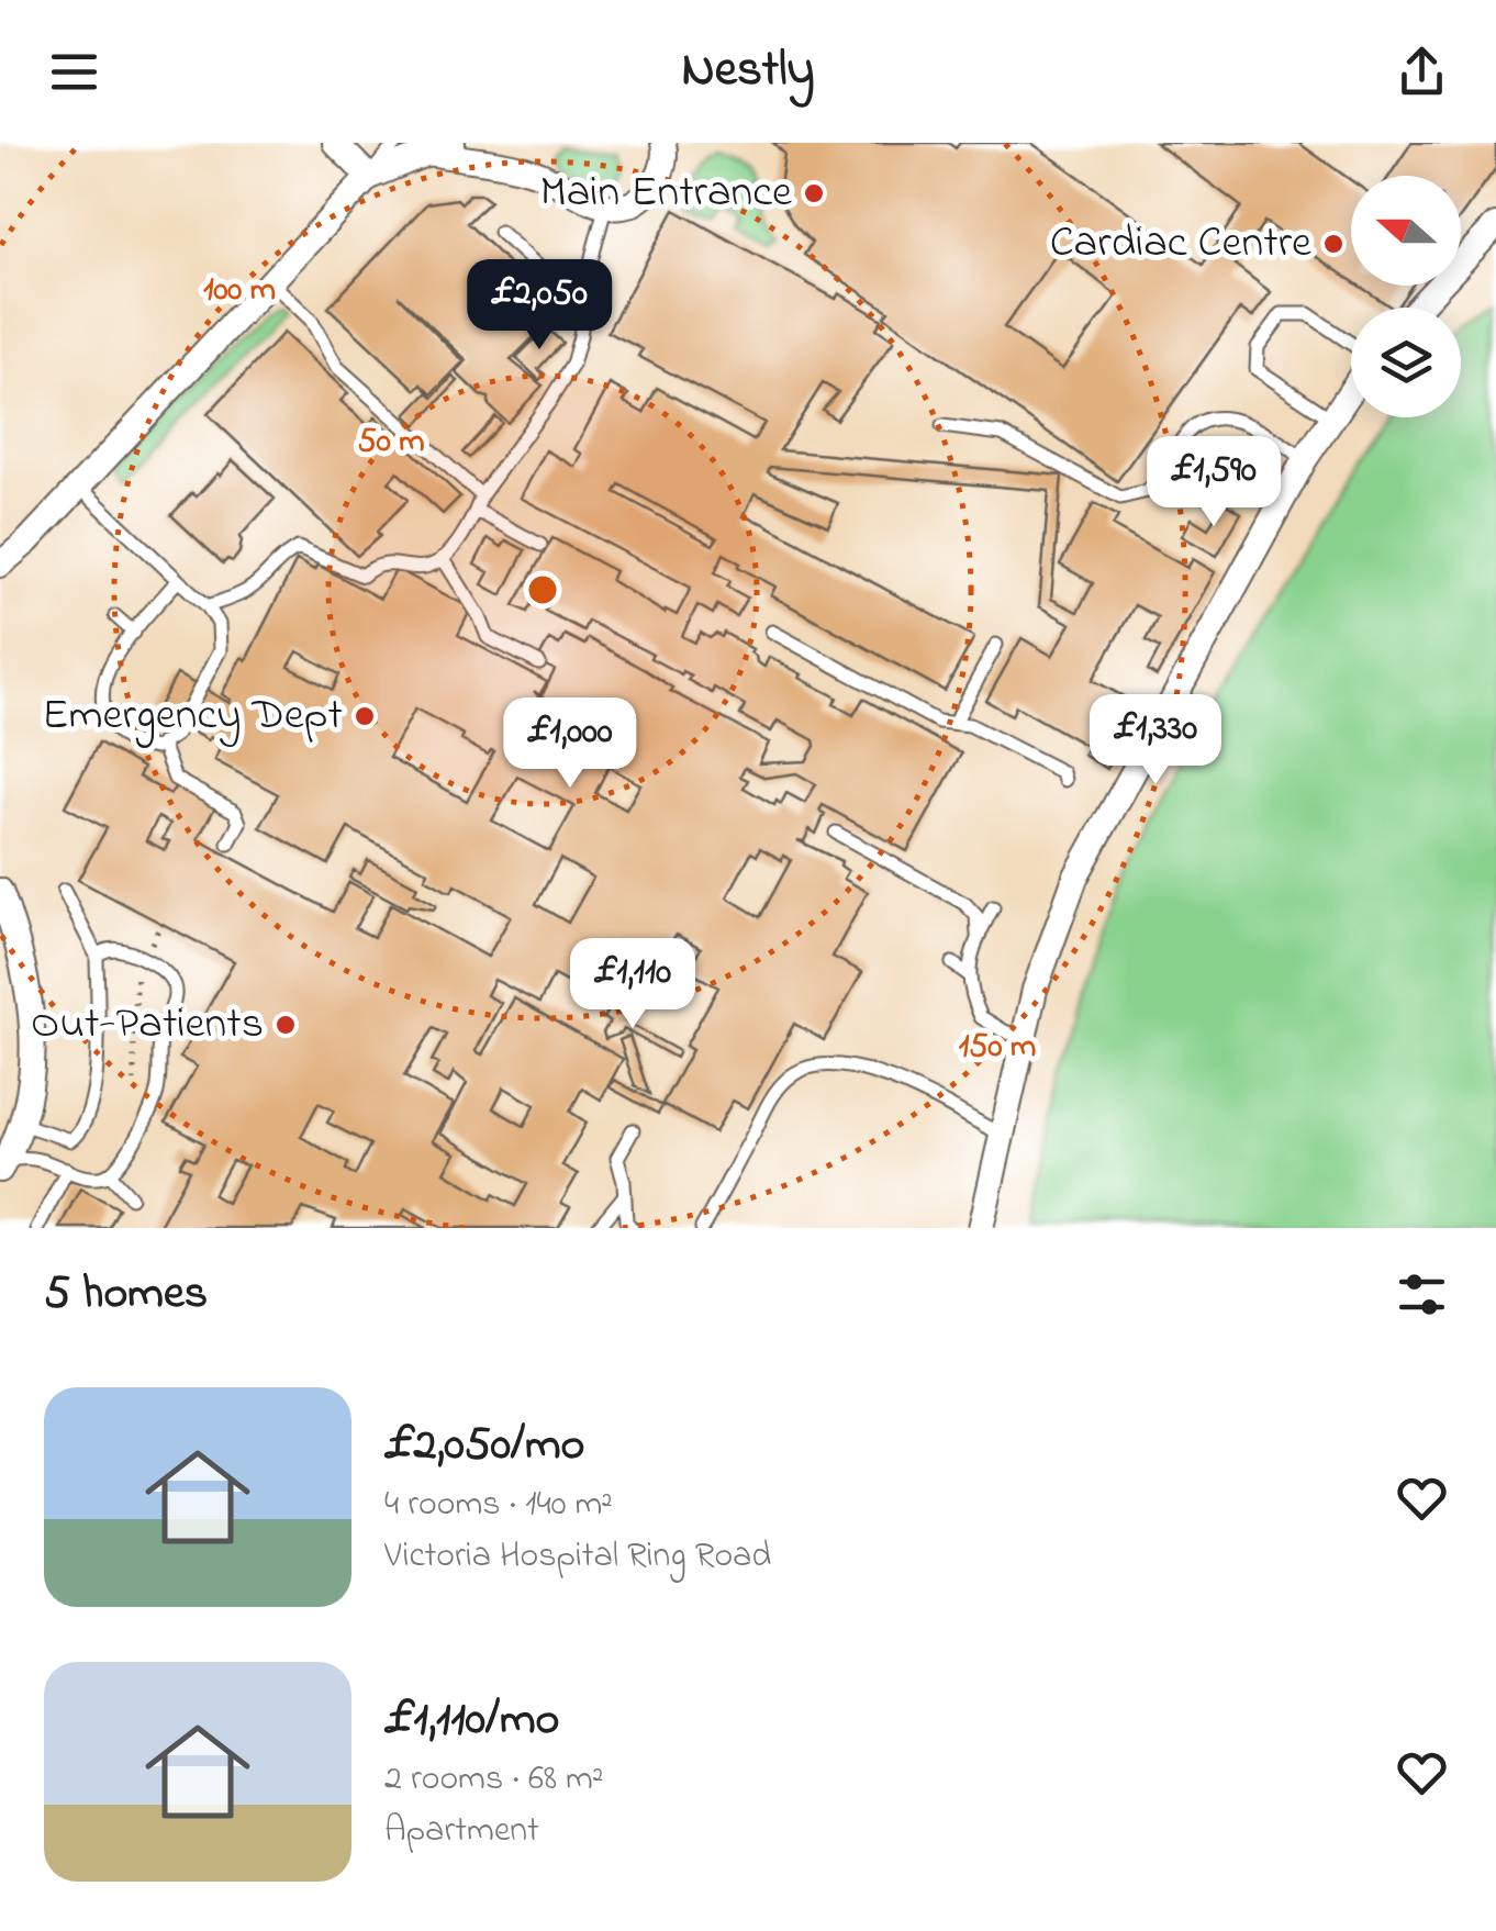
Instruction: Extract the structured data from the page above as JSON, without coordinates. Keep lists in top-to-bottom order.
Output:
{
  "places": [
    "Main Entrance",
    "Cardiac Centre",
    "Emergency Dept",
    "Out-Patients"
  ],
  "north": "left",
  "page": {
    "header": "Nestly",
    "price": [
      "£2,050",
      "£1,590",
      "£1,330",
      "£1,000",
      "£1,110"
    ],
    "heading": "5 homes",
    "list": [
      {
        "name": "£2,050/mo",
        "note": "4 rooms · 140 m² · Victoria Hospital Ring Road"
      },
      {
        "name": "£1,110/mo",
        "note": "2 rooms · 68 m² · Apartment"
      }
    ]
  },
  "rings": ["100 m", "50 m", "150 m"]
}
